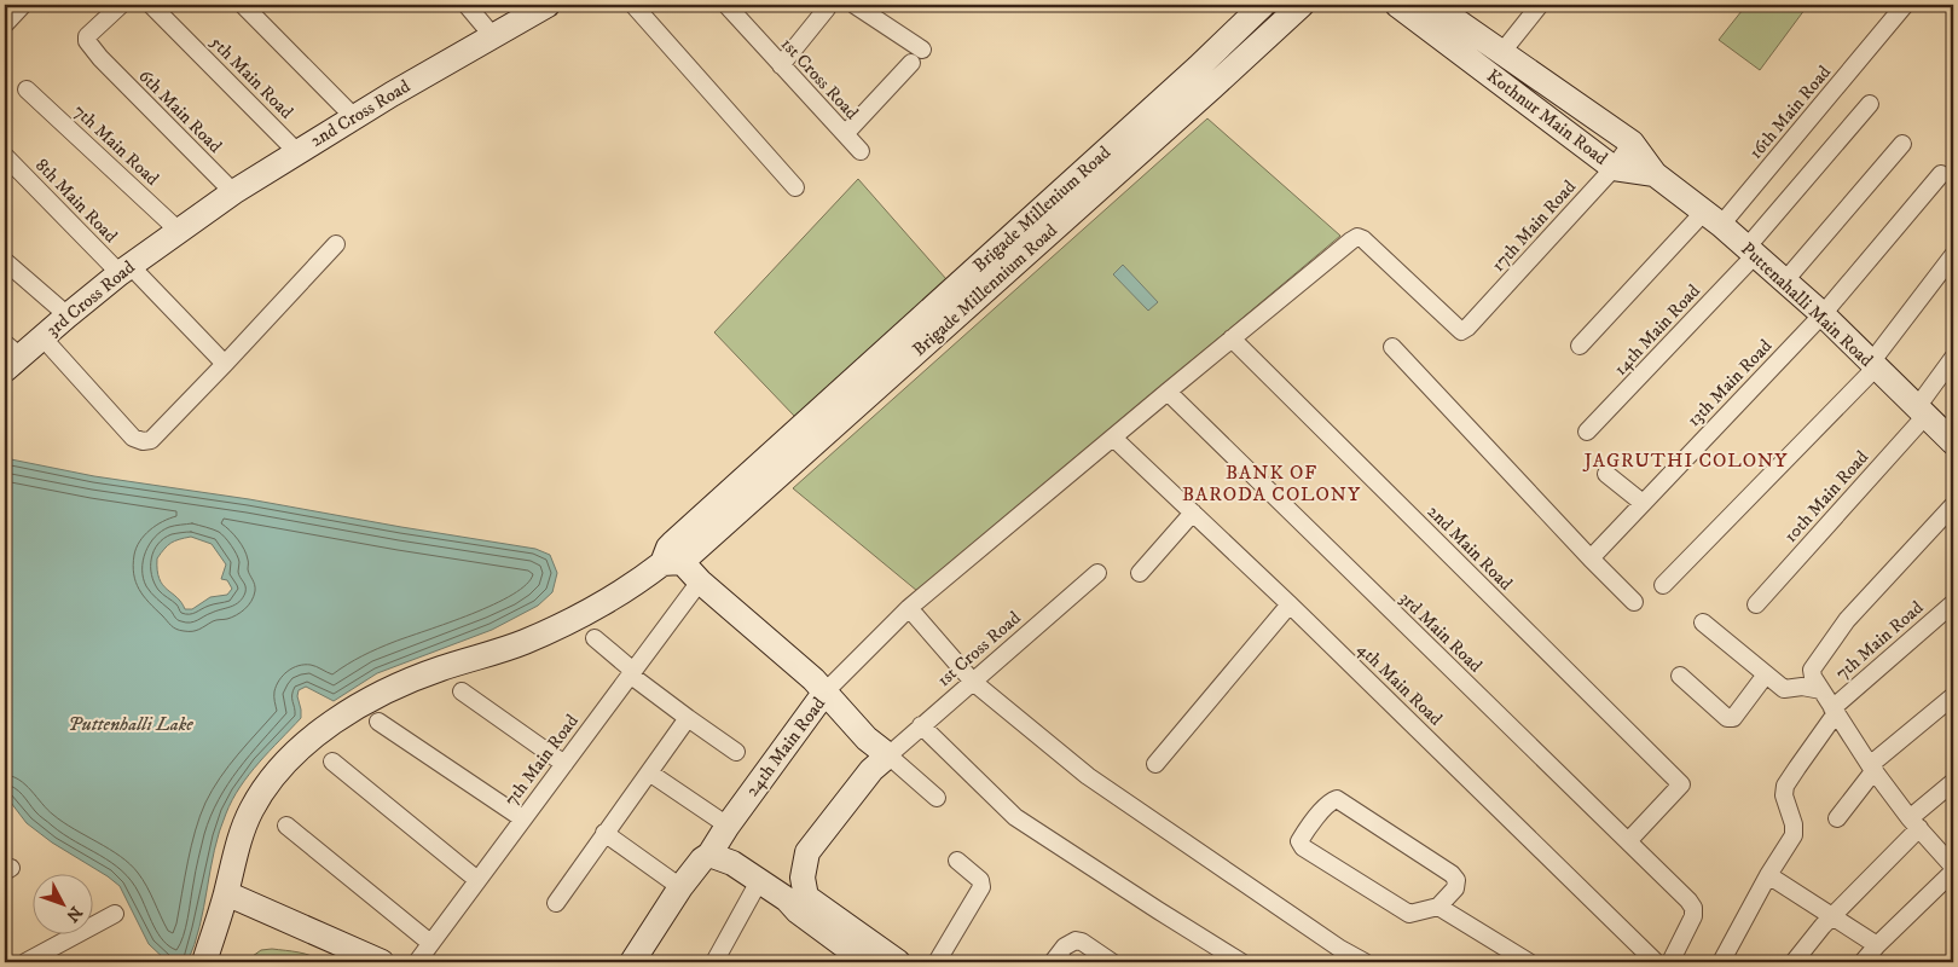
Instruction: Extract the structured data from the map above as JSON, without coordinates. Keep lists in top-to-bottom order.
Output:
{
  "streets": {
    "street": [
      "5th Main Road",
      "1st Cross Road",
      "6th Main Road",
      "16th Main Road",
      "2nd Cross Road",
      "Kothnur Main Road",
      "7th Main Road",
      "8th Main Road",
      "Brigade Millenium Road",
      "17th Main Road",
      "Brigade Millennium Road",
      "3rd Cross Road",
      "Puttenahalli Main Road",
      "14th Main Road",
      "13th Main Road",
      "10th Main Road",
      "2nd Main Road",
      "3rd Main Road",
      "4th Main Road",
      "24th Main Road"
    ]
  },
  "crossings": [
    ["5th Main Road", "2nd Cross Road"],
    ["1st Cross Road", "24th Main Road"],
    ["6th Main Road", "2nd Cross Road"],
    ["16th Main Road", "Puttenahalli Main Road"],
    ["2nd Cross Road", "7th Main Road"],
    ["2nd Cross Road", "3rd Cross Road"],
    ["Kothnur Main Road", "17th Main Road"],
    ["Kothnur Main Road", "Puttenahalli Main Road"],
    ["7th Main Road", "3rd Cross Road"],
    ["8th Main Road", "3rd Cross Road"],
    ["Brigade Millenium Road", "Brigade Millennium Road"],
    ["17th Main Road", "2nd Main Road"],
    ["Puttenahalli Main Road", "14th Main Road"],
    ["Puttenahalli Main Road", "13th Main Road"],
    ["Puttenahalli Main Road", "10th Main Road"],
    ["2nd Main Road", "3rd Main Road"]
  ],
  "districts": ["JAGRUTHI COLONY", "BANK OF BARODA COLONY"],
  "water": ["Puttenhalli Lake"],
  "north": "bottom right"
}
